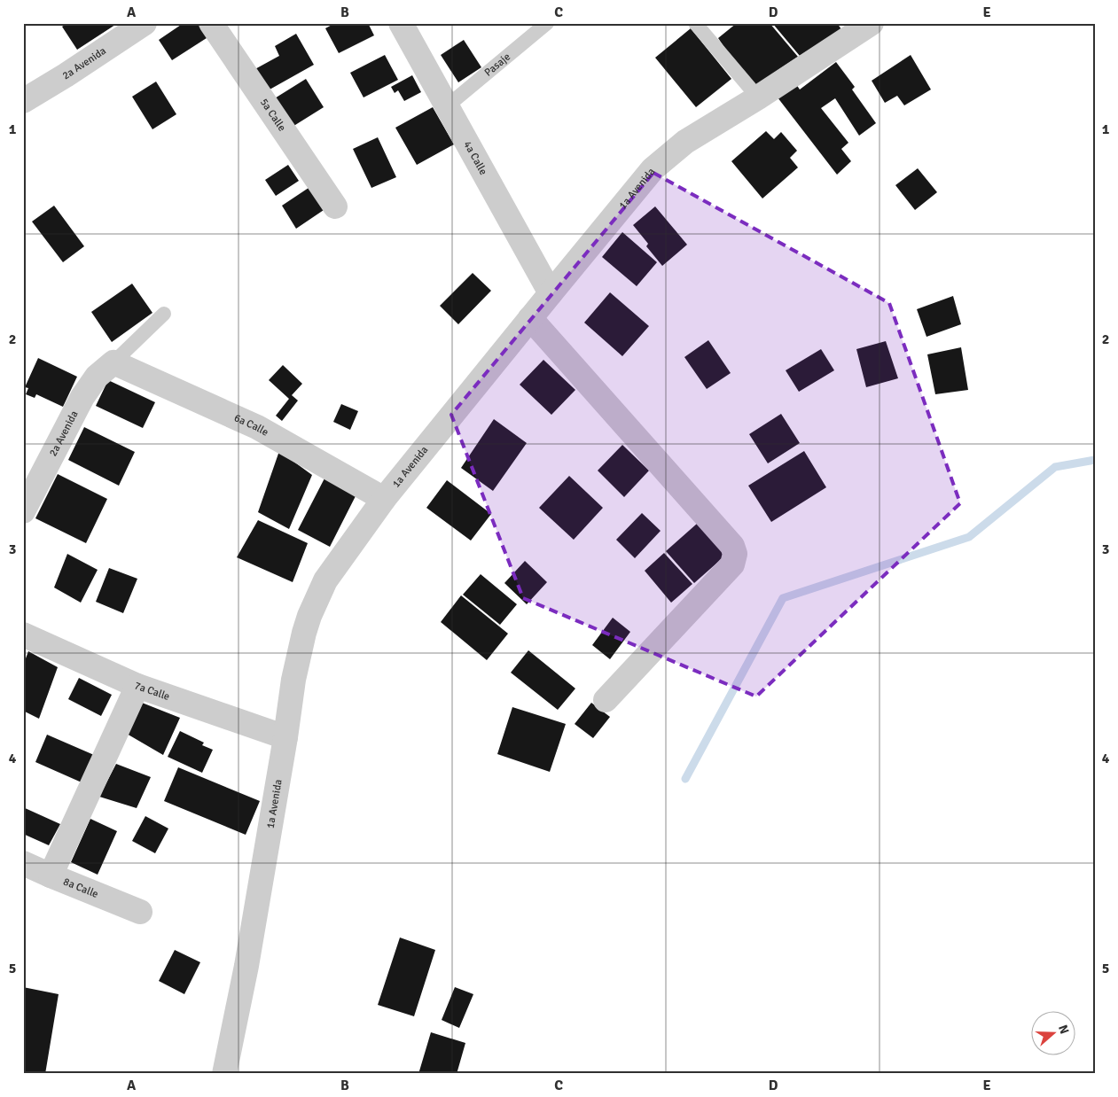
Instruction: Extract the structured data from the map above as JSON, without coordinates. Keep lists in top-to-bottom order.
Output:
{
  "streets": {
    "street": [
      "2a Avenida",
      "5a Calle",
      "4a Calle",
      "1a Avenida",
      "6a Calle",
      "7a Calle",
      "8a Calle"
    ],
    "lane": ["Pasaje"]
  },
  "crossings": [
    ["2a Avenida", "6a Calle"],
    ["Pasaje", "4a Calle"],
    ["4a Calle", "1a Avenida"],
    ["1a Avenida", "6a Calle"],
    ["1a Avenida", "7a Calle"]
  ],
  "north": "right",
  "grid": {
    "columns": [
      "A",
      "B",
      "C",
      "D",
      "E"
    ],
    "rows": [
      "1",
      "2",
      "3",
      "4",
      "5"
    ]
  }
}
